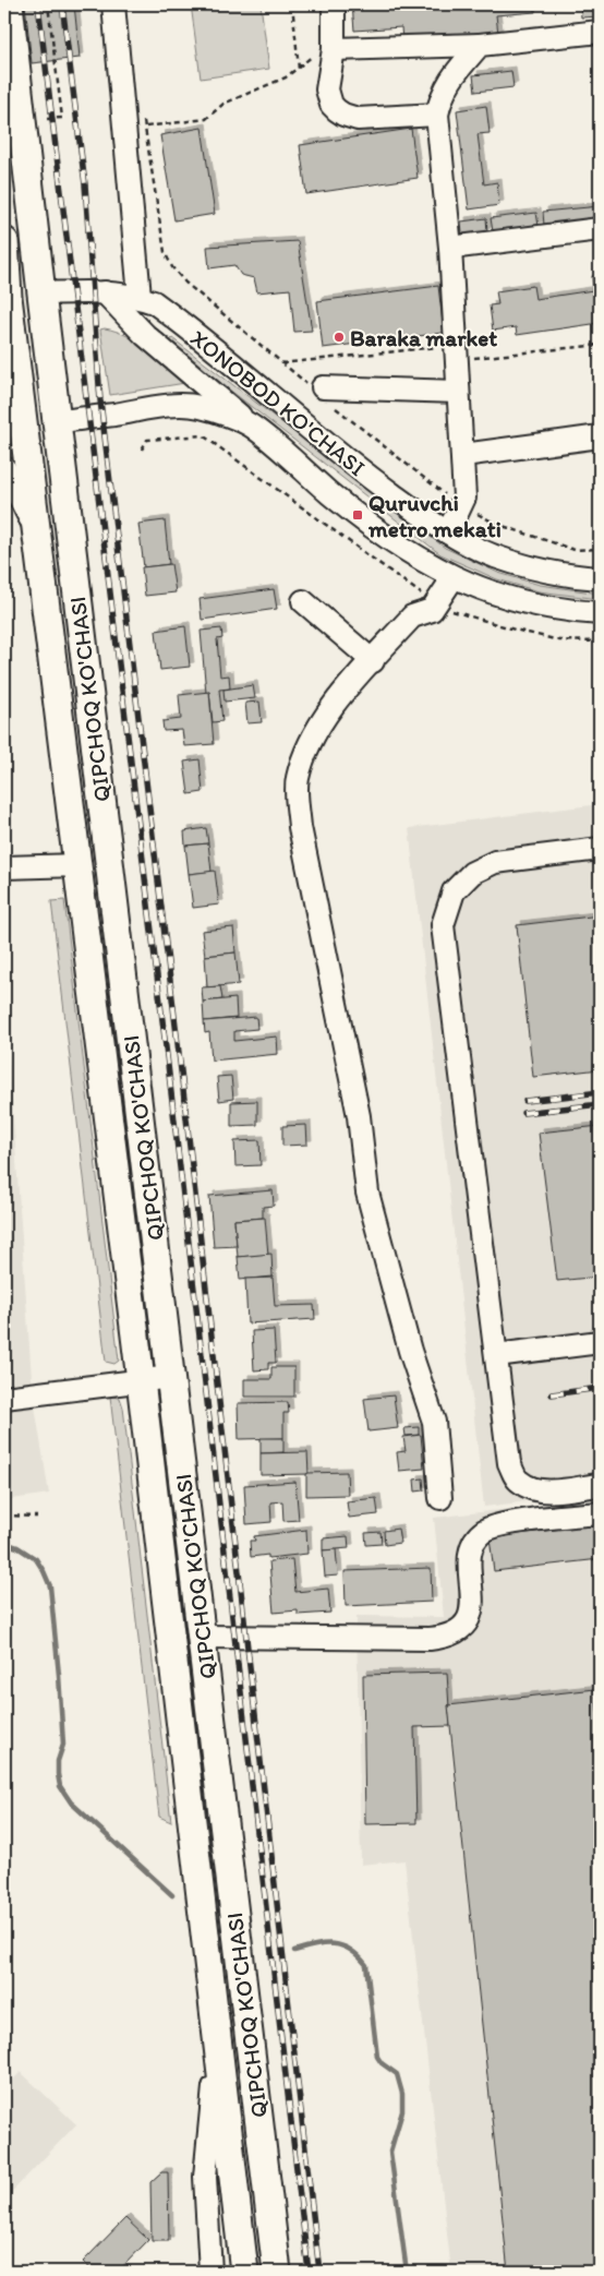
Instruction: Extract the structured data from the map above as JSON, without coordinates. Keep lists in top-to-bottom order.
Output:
{
  "streets": {
    "main road": ["QIPCHOQ KO'CHASI"],
    "street": ["XONOBOD KO'CHASI"]
  },
  "crossings": [
    ["XONOBOD KO'CHASI", "QIPCHOQ KO'CHASI"]
  ],
  "places": {
    "other": ["Baraka market"],
    "transit": ["Quruvchi metro mekati"]
  }
}
